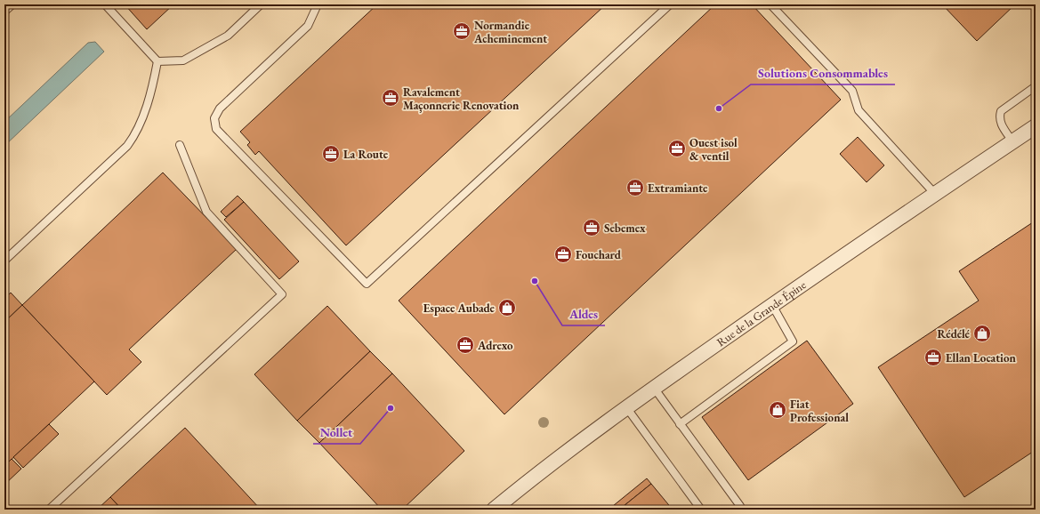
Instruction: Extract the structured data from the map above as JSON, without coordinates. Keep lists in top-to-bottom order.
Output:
{
  "streets": {
    "street": ["Rue de la Grande Épine"]
  },
  "places": {
    "office": [
      "Normandie Acheminement",
      "Ravalement Maçonnerie Renovation",
      "Ouest isol & ventil",
      "La Route",
      "Extramiante",
      "Sebemex",
      "Fouchard",
      "Adrexo",
      "Ellan Location"
    ],
    "other": ["Solutions Consommables", "Aldes", "Nollet"],
    "shop": ["Espace Aubade", "Rédélé", "Fiat Professional"]
  }
}
